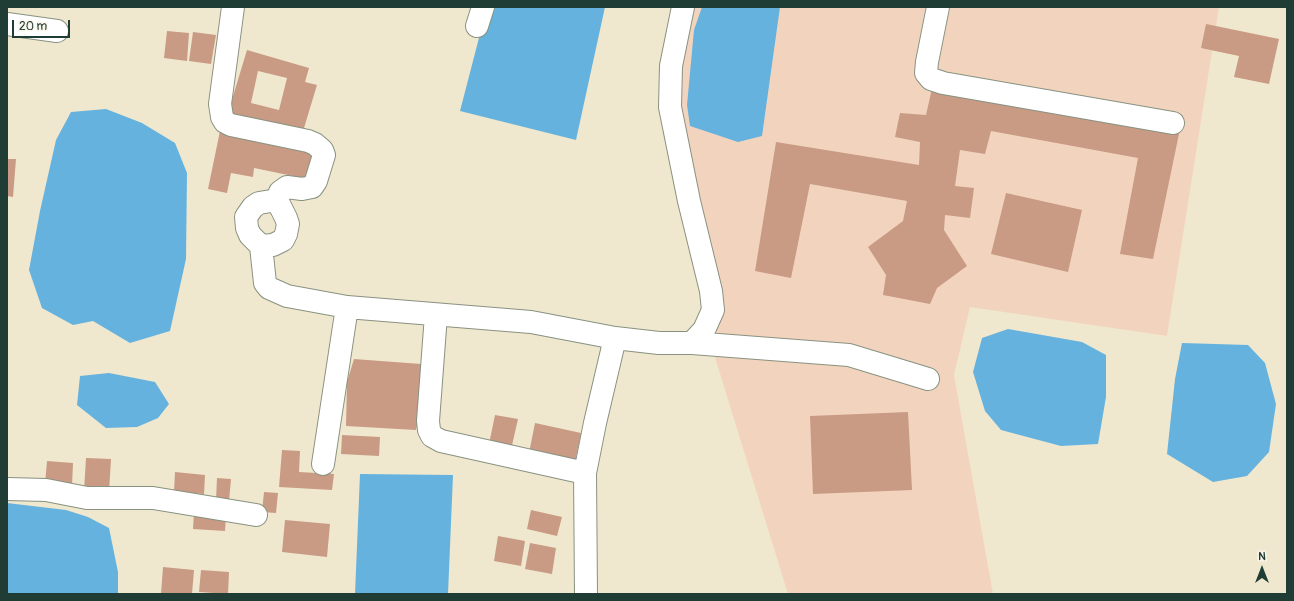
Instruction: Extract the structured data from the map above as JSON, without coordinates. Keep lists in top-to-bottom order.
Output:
{
  "scale_bar": "20 m",
  "north": "top"
}
